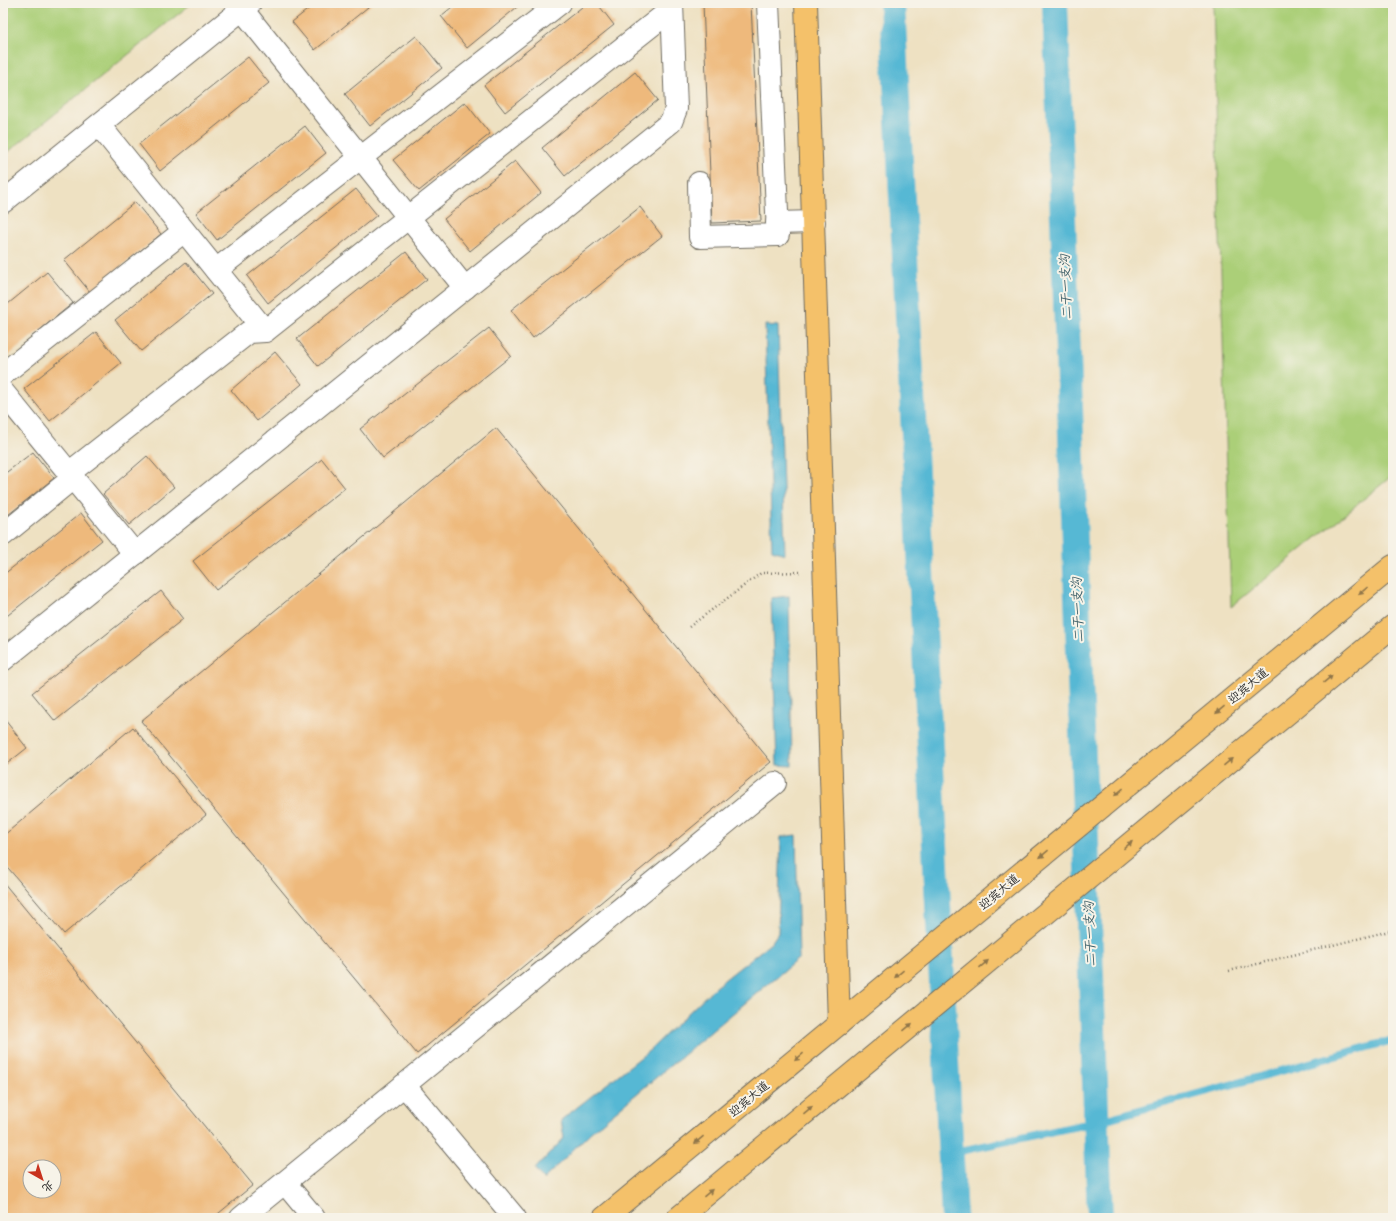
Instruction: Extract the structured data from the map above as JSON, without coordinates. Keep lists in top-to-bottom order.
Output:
{
  "streets": {
    "main road": ["迎宾大道"]
  },
  "water": ["二干一支沟"],
  "north": "bottom right"
}
